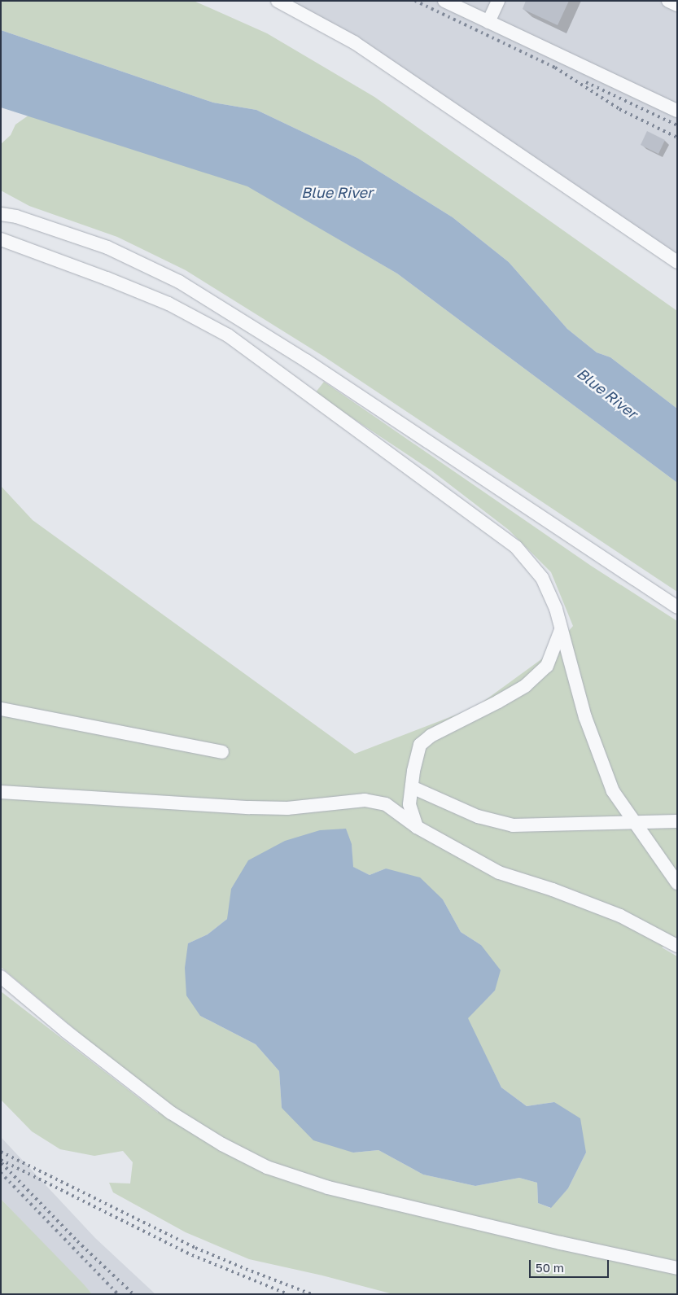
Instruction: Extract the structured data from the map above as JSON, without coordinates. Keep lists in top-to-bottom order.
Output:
{
  "water": ["Blue River"],
  "scale_bar": "50 m"
}
